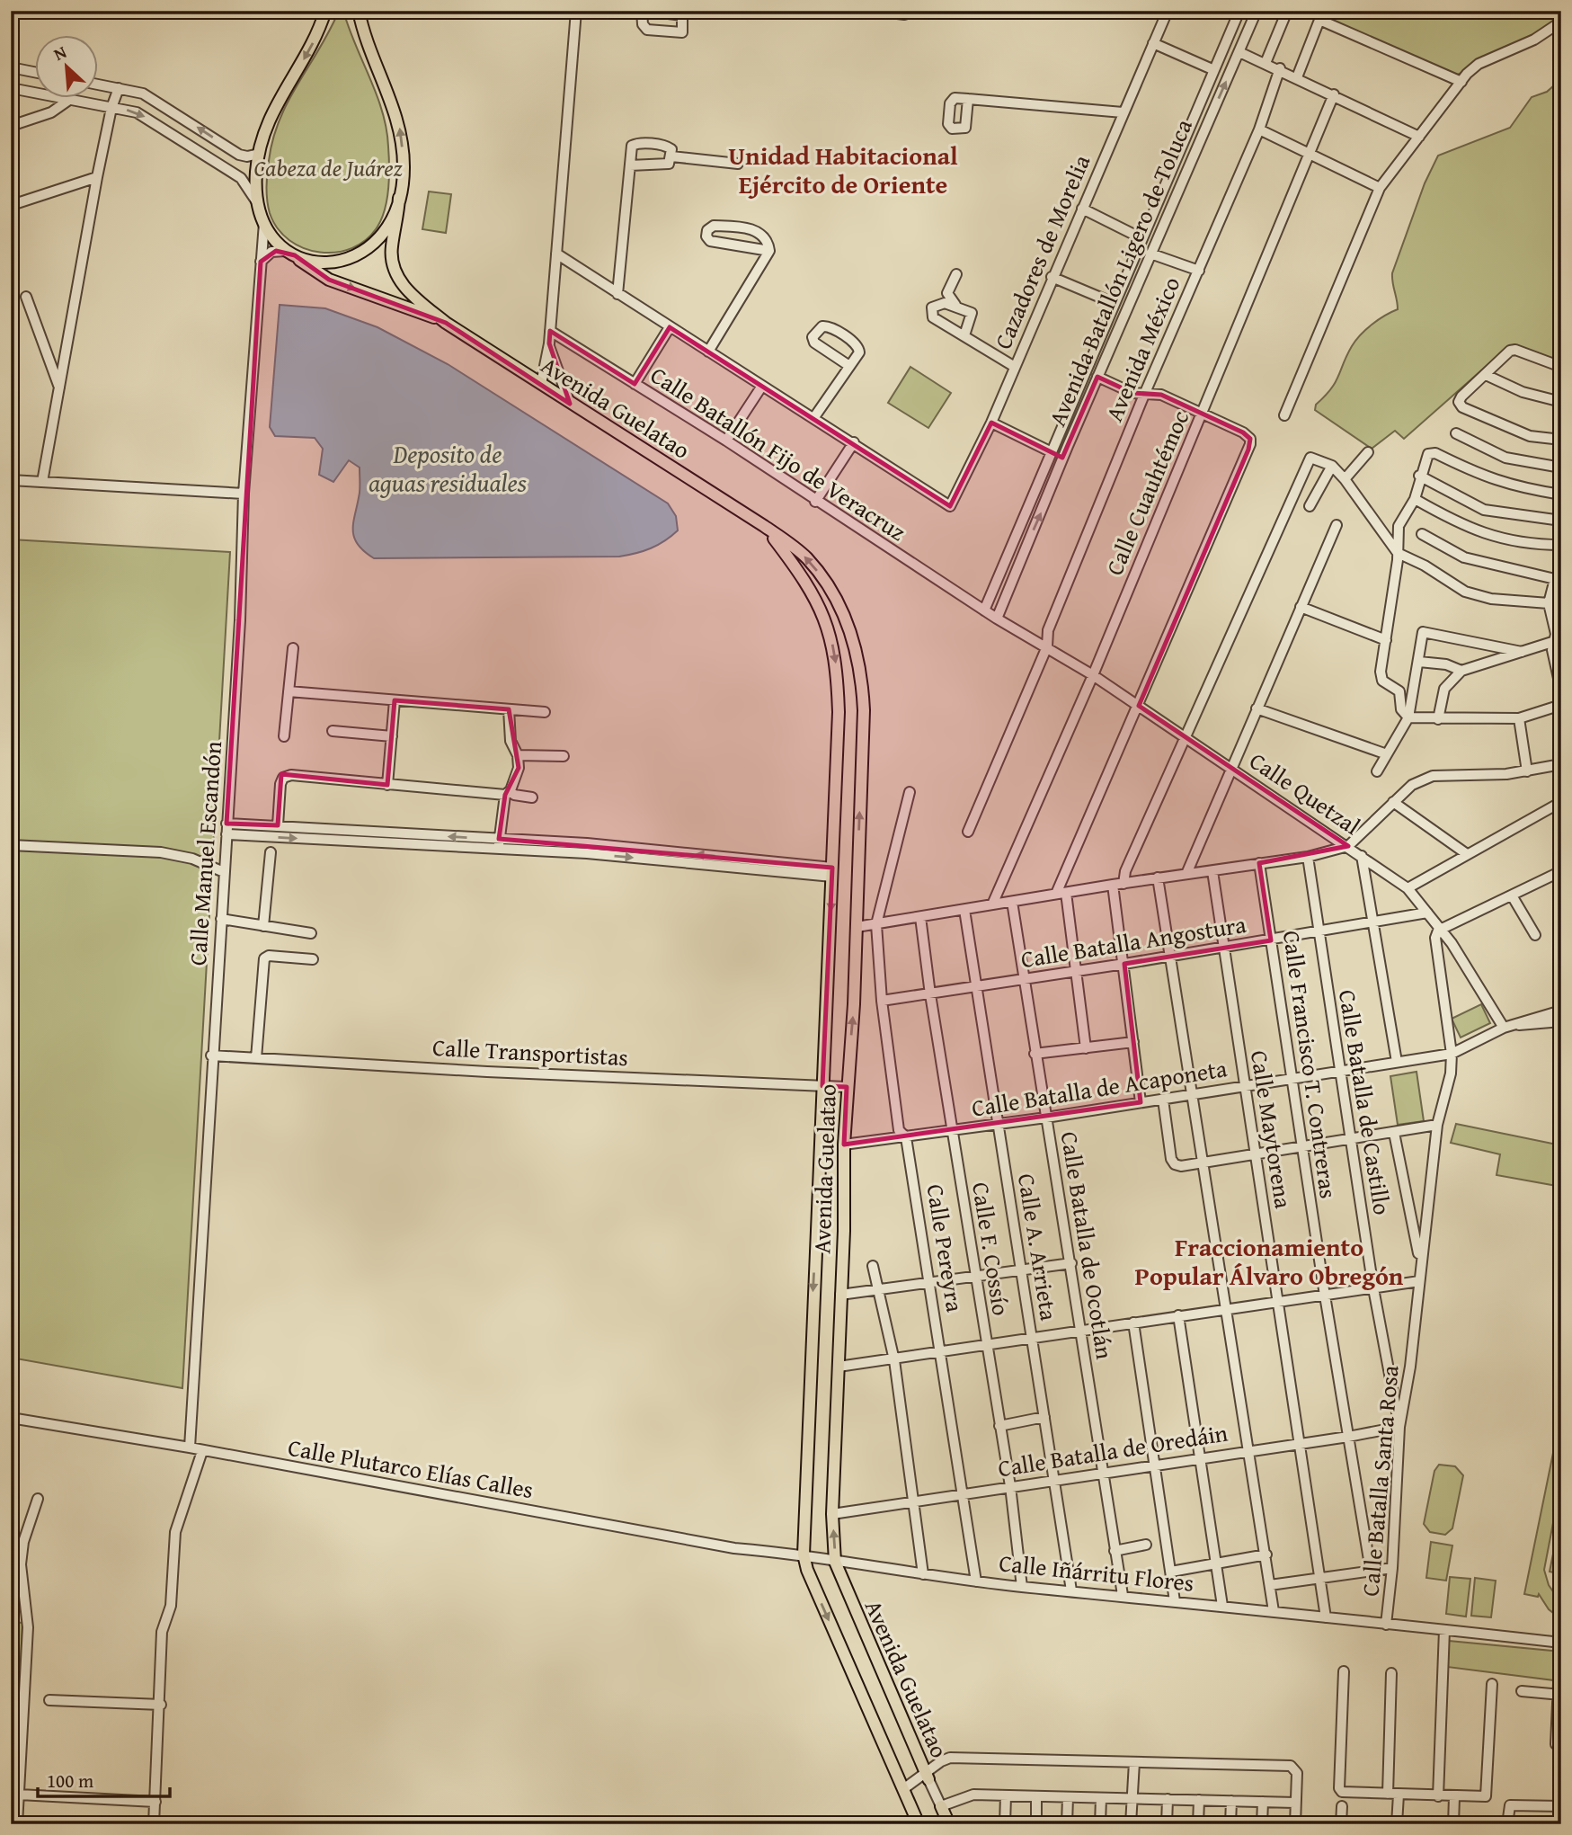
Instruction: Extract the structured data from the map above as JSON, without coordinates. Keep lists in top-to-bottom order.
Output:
{
  "streets": {
    "main road": ["Avenida Guelatao"],
    "street": [
      "Cazadores de Morelia",
      "Avenida Batallón Ligero de Toluca",
      "Avenida México",
      "Calle Batallón Fijo de Veracruz",
      "Calle Cuauhtémoc",
      "Calle Quetzal",
      "Calle Manuel Escandón",
      "Calle Batalla Angostura",
      "Calle Transportistas",
      "Calle Francisco T. Contreras",
      "Calle Batalla de Acaponeta",
      "Calle Batalla de Castillo",
      "Calle Maytorena",
      "Calle Batalla de Ocotlán",
      "Calle A. Arrieta",
      "Calle Pereyra",
      "Calle F. Cossío",
      "Calle Batalla de Oredáin",
      "Calle Plutarco Elías Calles",
      "Calle Batalla Santa Rosa",
      "Calle Iñárritu Flores"
    ]
  },
  "crossings": [
    ["Avenida Batallón Ligero de Toluca", "Calle Batallón Fijo de Veracruz"],
    ["Avenida Batallón Ligero de Toluca", "Calle Quetzal"],
    ["Avenida México", "Calle Quetzal"],
    ["Avenida Guelatao", "Calle Manuel Escandón"],
    ["Avenida Guelatao", "Calle Transportistas"],
    ["Avenida Guelatao", "Calle Batalla de Acaponeta"],
    ["Avenida Guelatao", "Calle Batalla de Oredáin"],
    ["Avenida Guelatao", "Calle Plutarco Elías Calles"],
    ["Avenida Guelatao", "Calle Iñárritu Flores"],
    ["Calle Batallón Fijo de Veracruz", "Calle Quetzal"],
    ["Calle Cuauhtémoc", "Calle Quetzal"],
    ["Calle Quetzal", "Calle Batalla Angostura"],
    ["Calle Quetzal", "Calle Batalla de Acaponeta"],
    ["Calle Quetzal", "Calle Batalla Santa Rosa"],
    ["Calle Manuel Escandón", "Calle Transportistas"],
    ["Calle Manuel Escandón", "Calle Plutarco Elías Calles"],
    ["Calle Batalla Angostura", "Calle Francisco T. Contreras"],
    ["Calle Batalla Angostura", "Calle Batalla de Castillo"],
    ["Calle Batalla Angostura", "Calle Maytorena"],
    ["Calle Batalla Angostura", "Calle Batalla de Ocotlán"],
    ["Calle Batalla Angostura", "Calle A. Arrieta"],
    ["Calle Batalla Angostura", "Calle Pereyra"],
    ["Calle Batalla Angostura", "Calle F. Cossío"],
    ["Calle Francisco T. Contreras", "Calle Batalla de Acaponeta"],
    ["Calle Francisco T. Contreras", "Calle Batalla de Oredáin"],
    ["Calle Batalla de Acaponeta", "Calle Batalla de Castillo"],
    ["Calle Batalla de Acaponeta", "Calle Maytorena"],
    ["Calle Batalla de Acaponeta", "Calle Batalla de Ocotlán"],
    ["Calle Batalla de Acaponeta", "Calle A. Arrieta"],
    ["Calle Batalla de Acaponeta", "Calle Pereyra"],
    ["Calle Batalla de Acaponeta", "Calle F. Cossío"],
    ["Calle Batalla de Acaponeta", "Calle Batalla Santa Rosa"],
    ["Calle Batalla de Castillo", "Calle Batalla de Oredáin"],
    ["Calle Batalla de Castillo", "Calle Batalla Santa Rosa"],
    ["Calle Maytorena", "Calle Batalla de Oredáin"],
    ["Calle Maytorena", "Calle Iñárritu Flores"],
    ["Calle Batalla de Ocotlán", "Calle Batalla de Oredáin"],
    ["Calle Batalla de Ocotlán", "Calle Iñárritu Flores"],
    ["Calle A. Arrieta", "Calle Batalla de Oredáin"],
    ["Calle A. Arrieta", "Calle Iñárritu Flores"],
    ["Calle Pereyra", "Calle Batalla de Oredáin"],
    ["Calle Pereyra", "Calle Iñárritu Flores"],
    ["Calle F. Cossío", "Calle Batalla de Oredáin"],
    ["Calle F. Cossío", "Calle Iñárritu Flores"],
    ["Calle Batalla de Oredáin", "Calle Batalla Santa Rosa"],
    ["Calle Plutarco Elías Calles", "Calle Iñárritu Flores"],
    ["Calle Batalla Santa Rosa", "Calle Iñárritu Flores"]
  ],
  "districts": ["Unidad Habitacional Ejército de Oriente", "Fraccionamiento Popular Álvaro Obregón"],
  "water": ["Deposito de aguas residuales"],
  "parks": ["Cabeza de Juárez"],
  "scale_bar": "100 m",
  "north": "top left"
}
